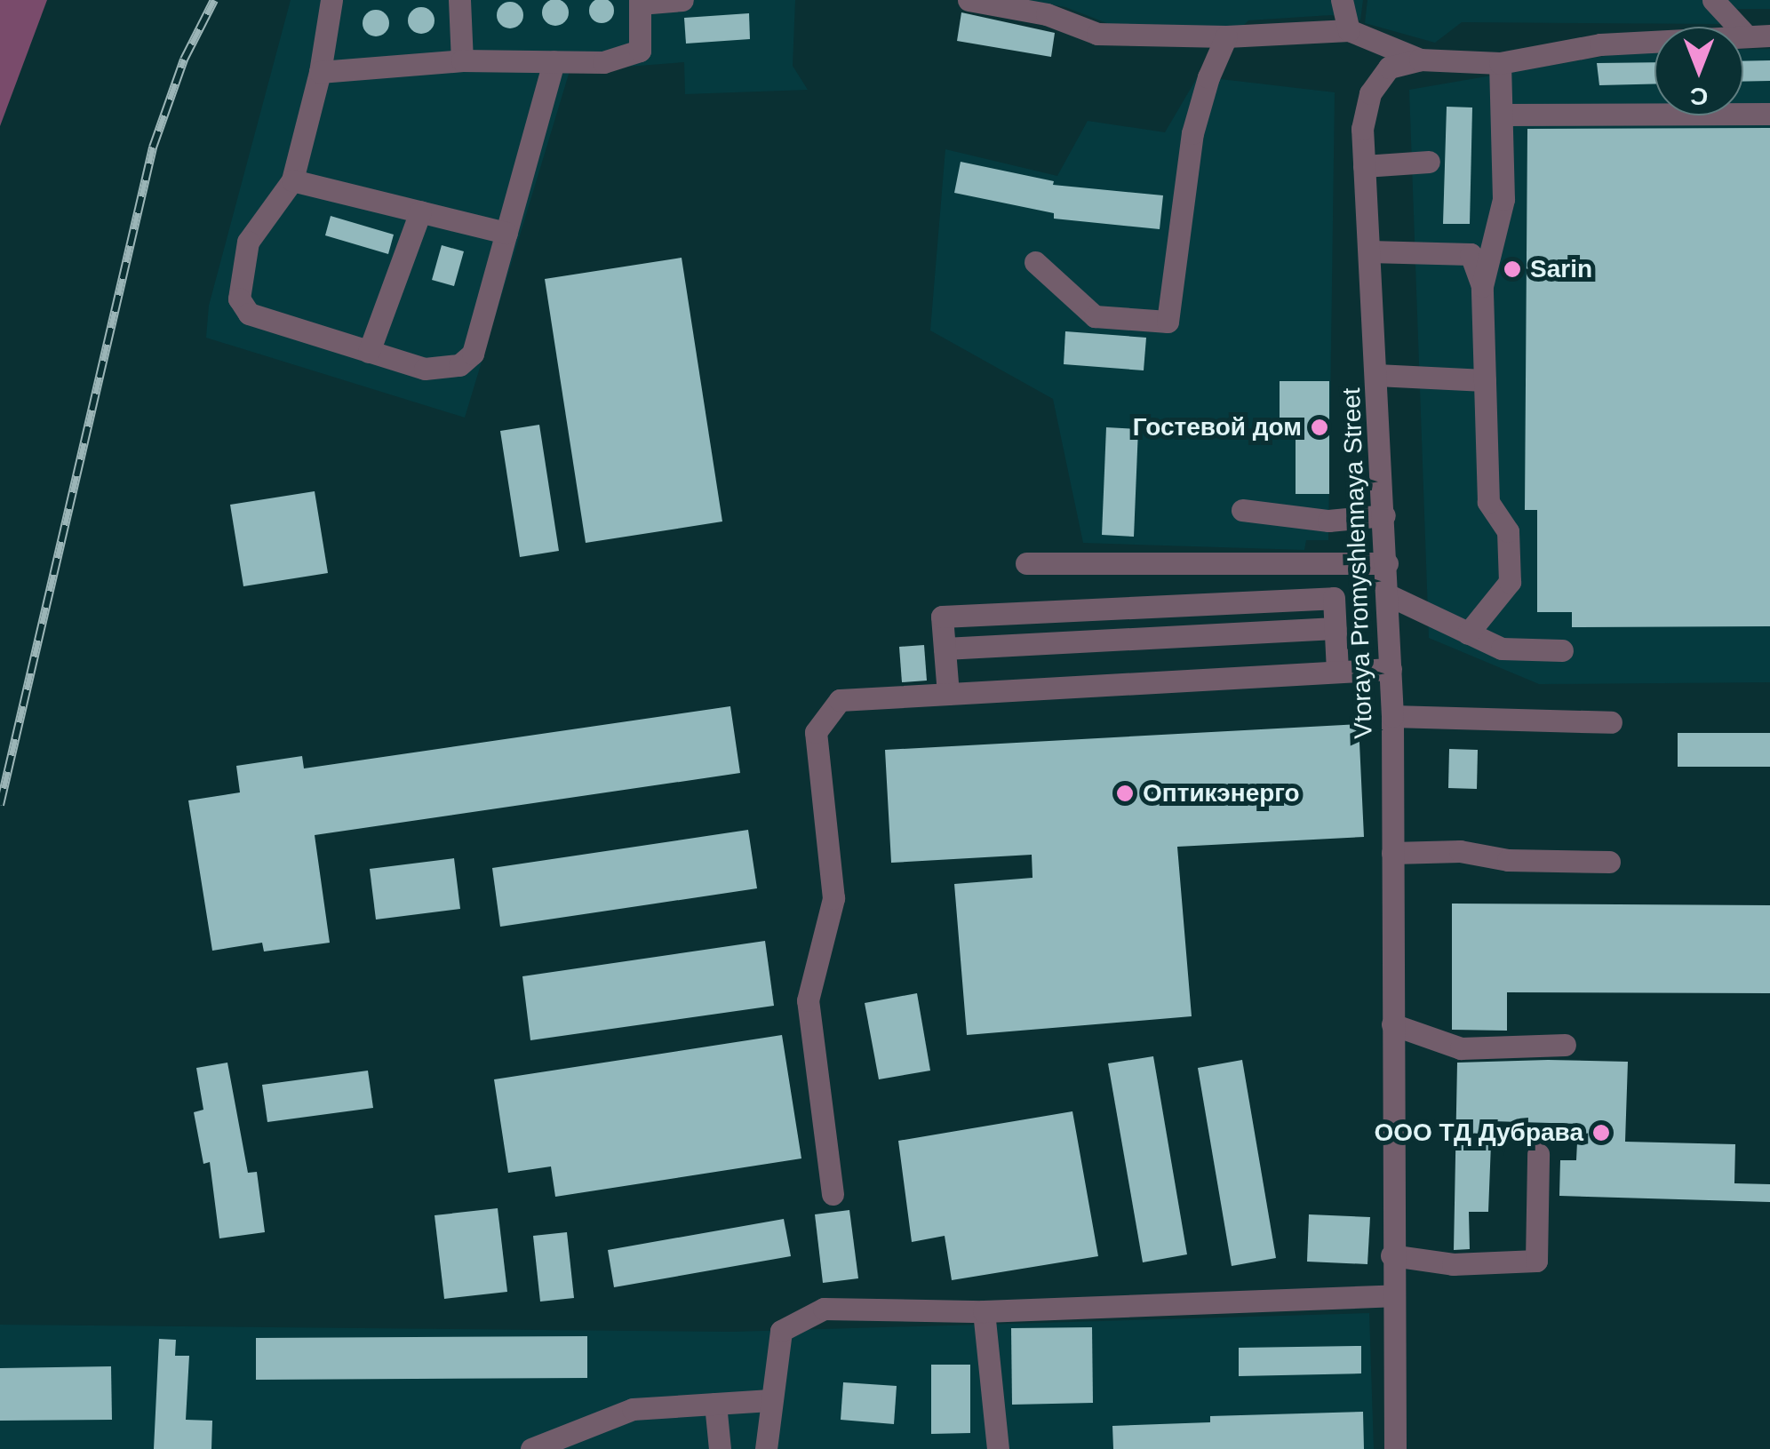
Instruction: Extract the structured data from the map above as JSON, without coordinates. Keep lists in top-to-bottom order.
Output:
{
  "streets": {
    "street": ["Vtoraya Promyshlennaya Street"]
  },
  "places": [
    "Sarin",
    "Гостевой дом",
    "Оптикэнерго",
    "ООО ТД Дубрава"
  ],
  "north": "bottom"
}
